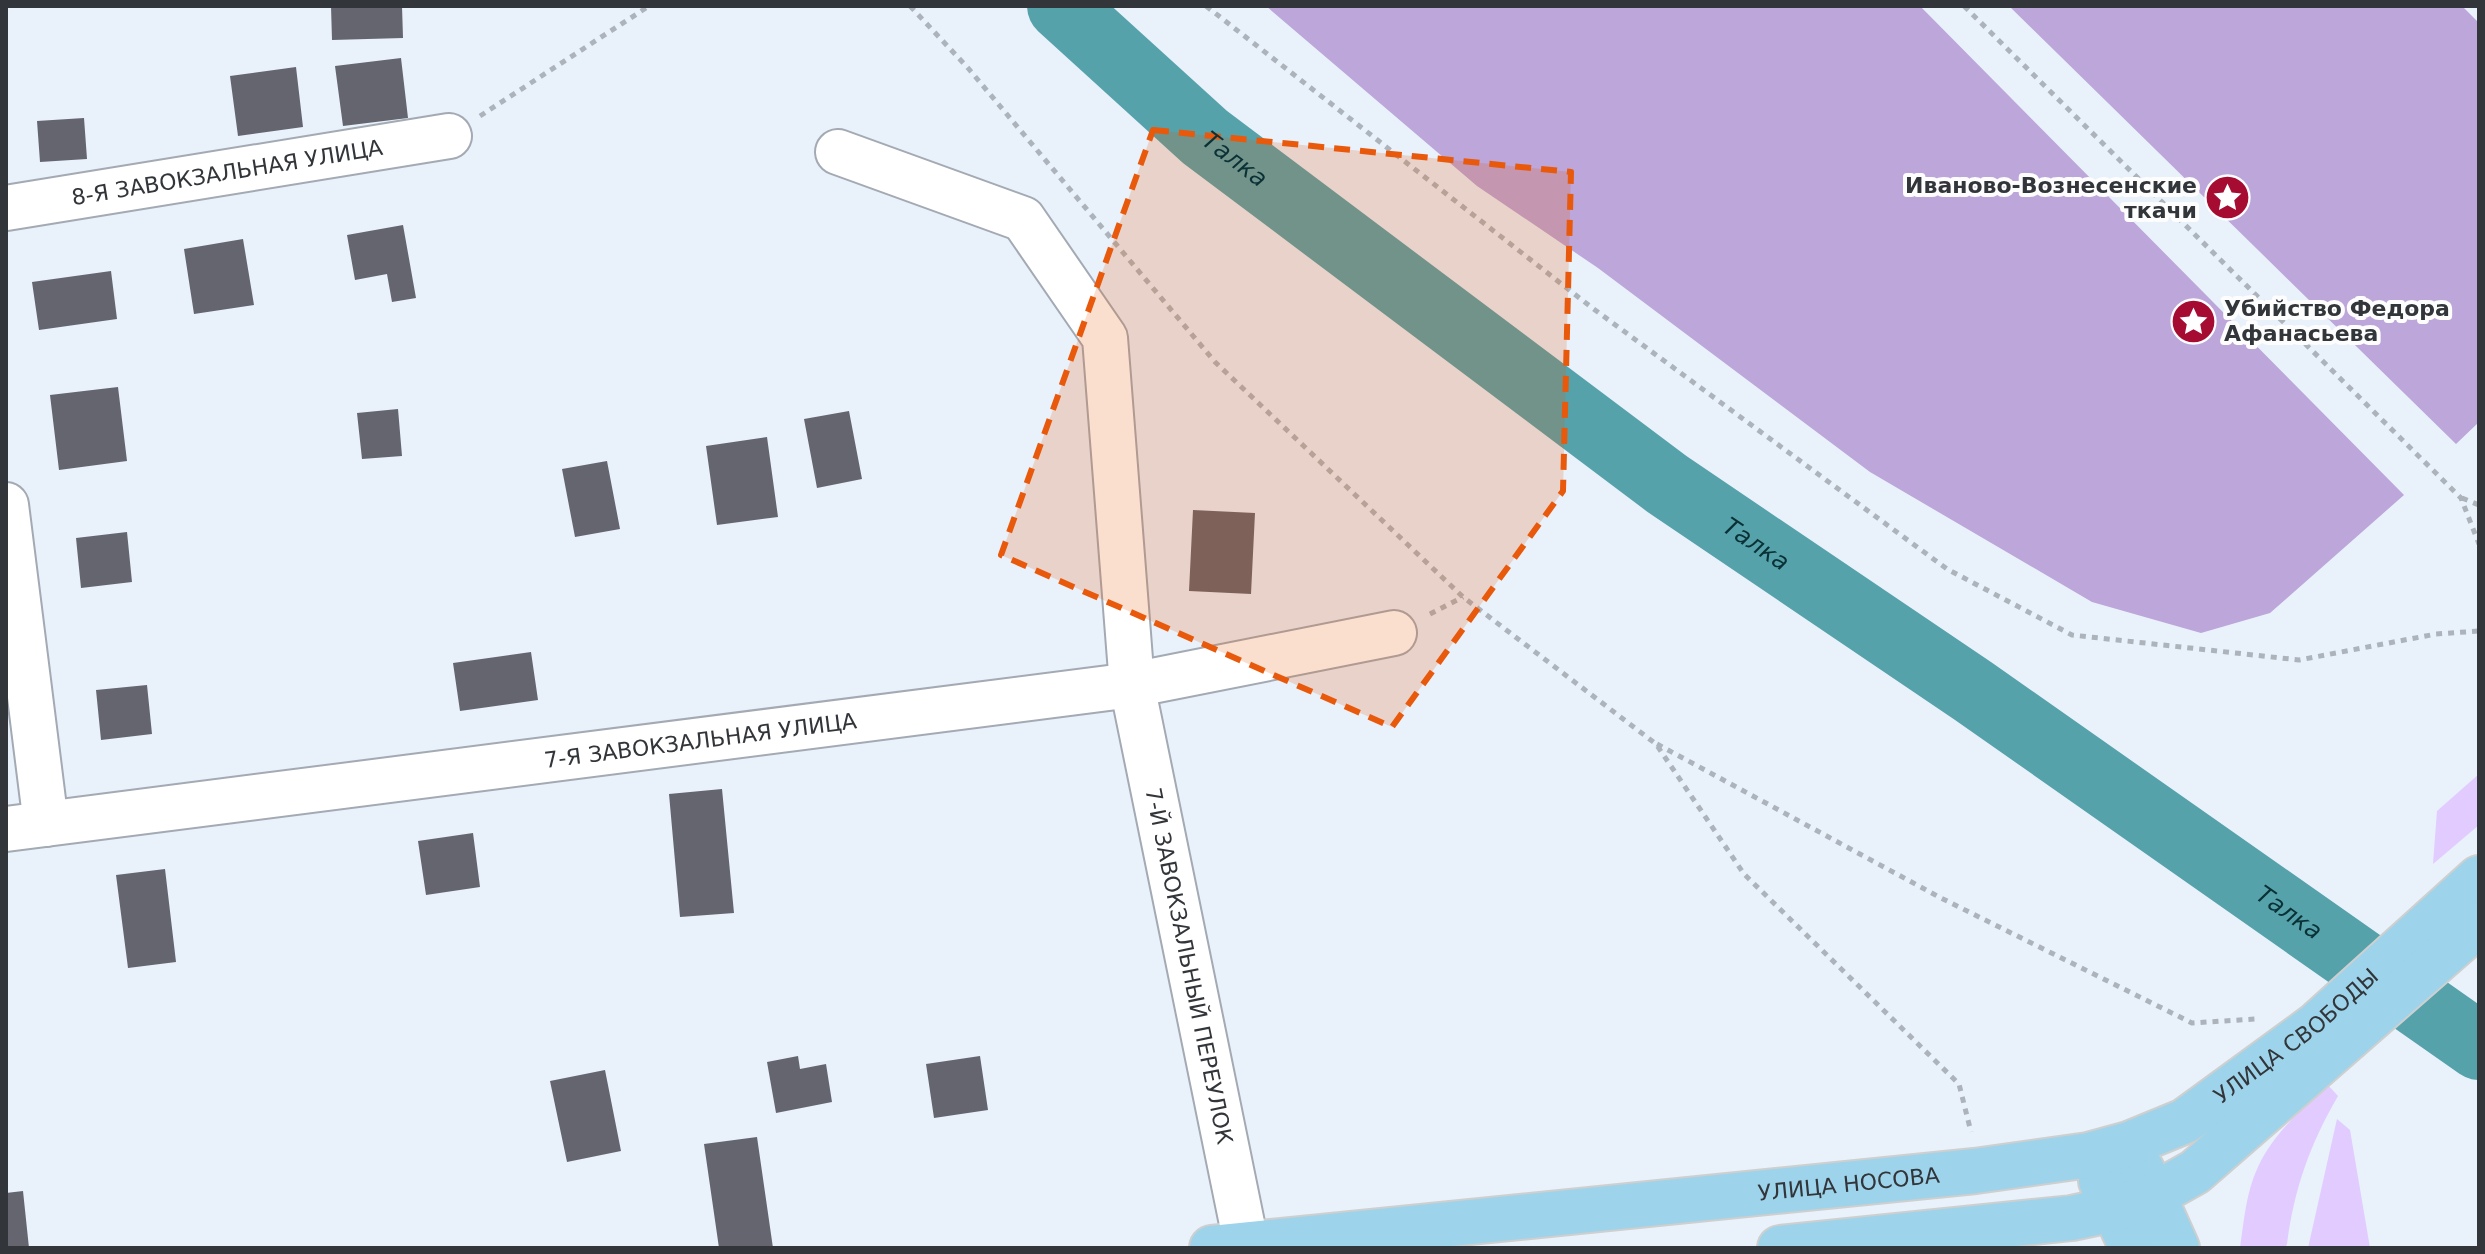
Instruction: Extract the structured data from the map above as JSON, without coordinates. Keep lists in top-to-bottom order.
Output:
{
  "streets": {
    "main road": ["УЛИЦА СВОБОДЫ", "УЛИЦА НОСОВА"],
    "street": ["8-Я ЗАВОКЗАЛЬНАЯ УЛИЦА", "7-Я ЗАВОКЗАЛЬНАЯ УЛИЦА", "7-Й ЗАВОКЗАЛЬНЫЙ ПЕРЕУЛОК"]
  },
  "crossings": [
    ["7-Я ЗАВОКЗАЛЬНАЯ УЛИЦА", "7-Й ЗАВОКЗАЛЬНЫЙ ПЕРЕУЛОК"],
    ["7-Й ЗАВОКЗАЛЬНЫЙ ПЕРЕУЛОК", "УЛИЦА НОСОВА"],
    ["УЛИЦА СВОБОДЫ", "УЛИЦА НОСОВА"]
  ],
  "water": ["Талка"],
  "places": {
    "place": ["Иваново-Вознесенские ткачи", "Убийство Федора Афанасьева"]
  }
}
